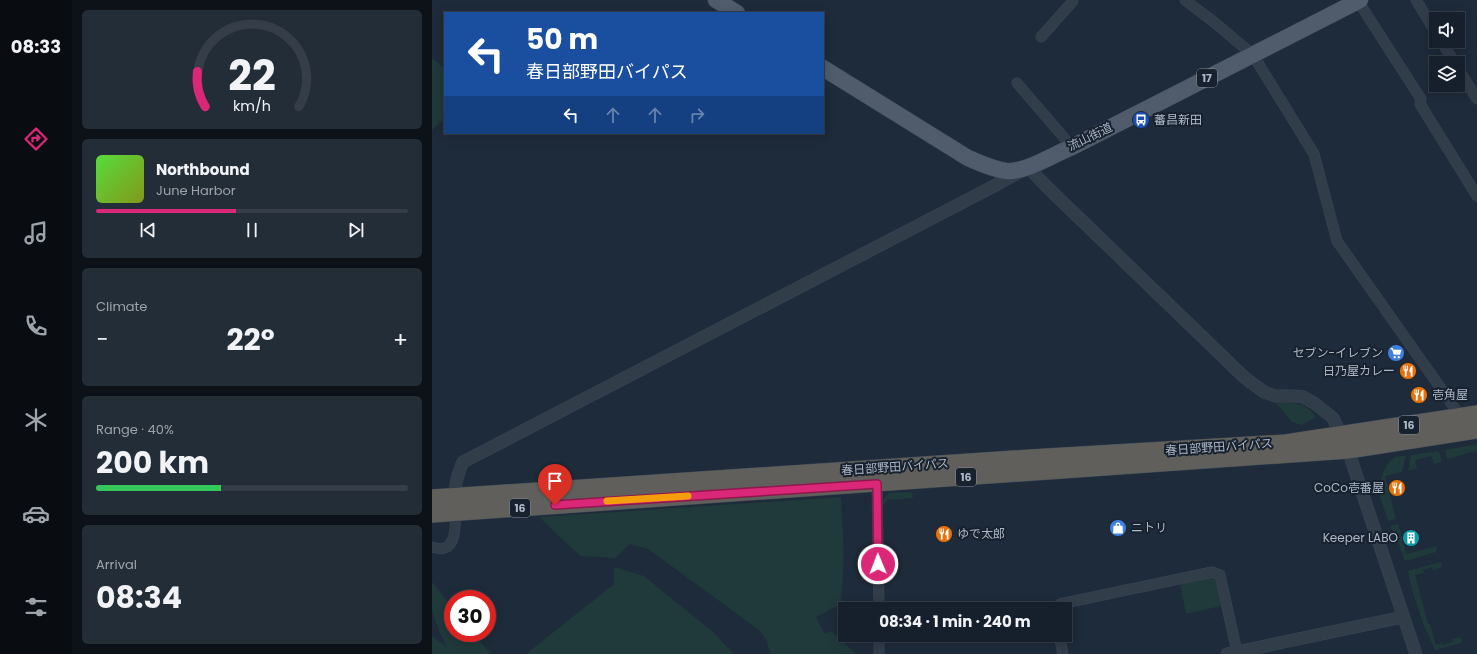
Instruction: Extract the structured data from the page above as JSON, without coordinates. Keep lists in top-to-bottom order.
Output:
{
  "streets": {
    "highway": ["16", "春日部野田バイパス"],
    "main road": ["17", "流山街道"]
  },
  "places": {
    "bus stop": ["蕃昌新田"],
    "supermarket": ["セブン-イレブン"],
    "restaurant": [
      "日乃屋カレー",
      "壱角屋",
      "CoCo壱番屋",
      "ゆで太郎"
    ],
    "shop": ["ニトリ"],
    "building": ["Keeper LABO"]
  },
  "page": {
    "tabs": "08:33",
    "turn": ["50 m", "春日部野田バイパス"],
    "song": ["Northbound", "June Harbor"],
    "tile": [
      "Climate",
      ["Range · 40%", "200 km"],
      ["Arrival", "08:34"]
    ],
    "heat": ["−", "22°", "+"],
    "limit": "30",
    "trip": "08:34 · 1 min · 240 m",
    "gauge": ["22", "km/h"]
  }
}
